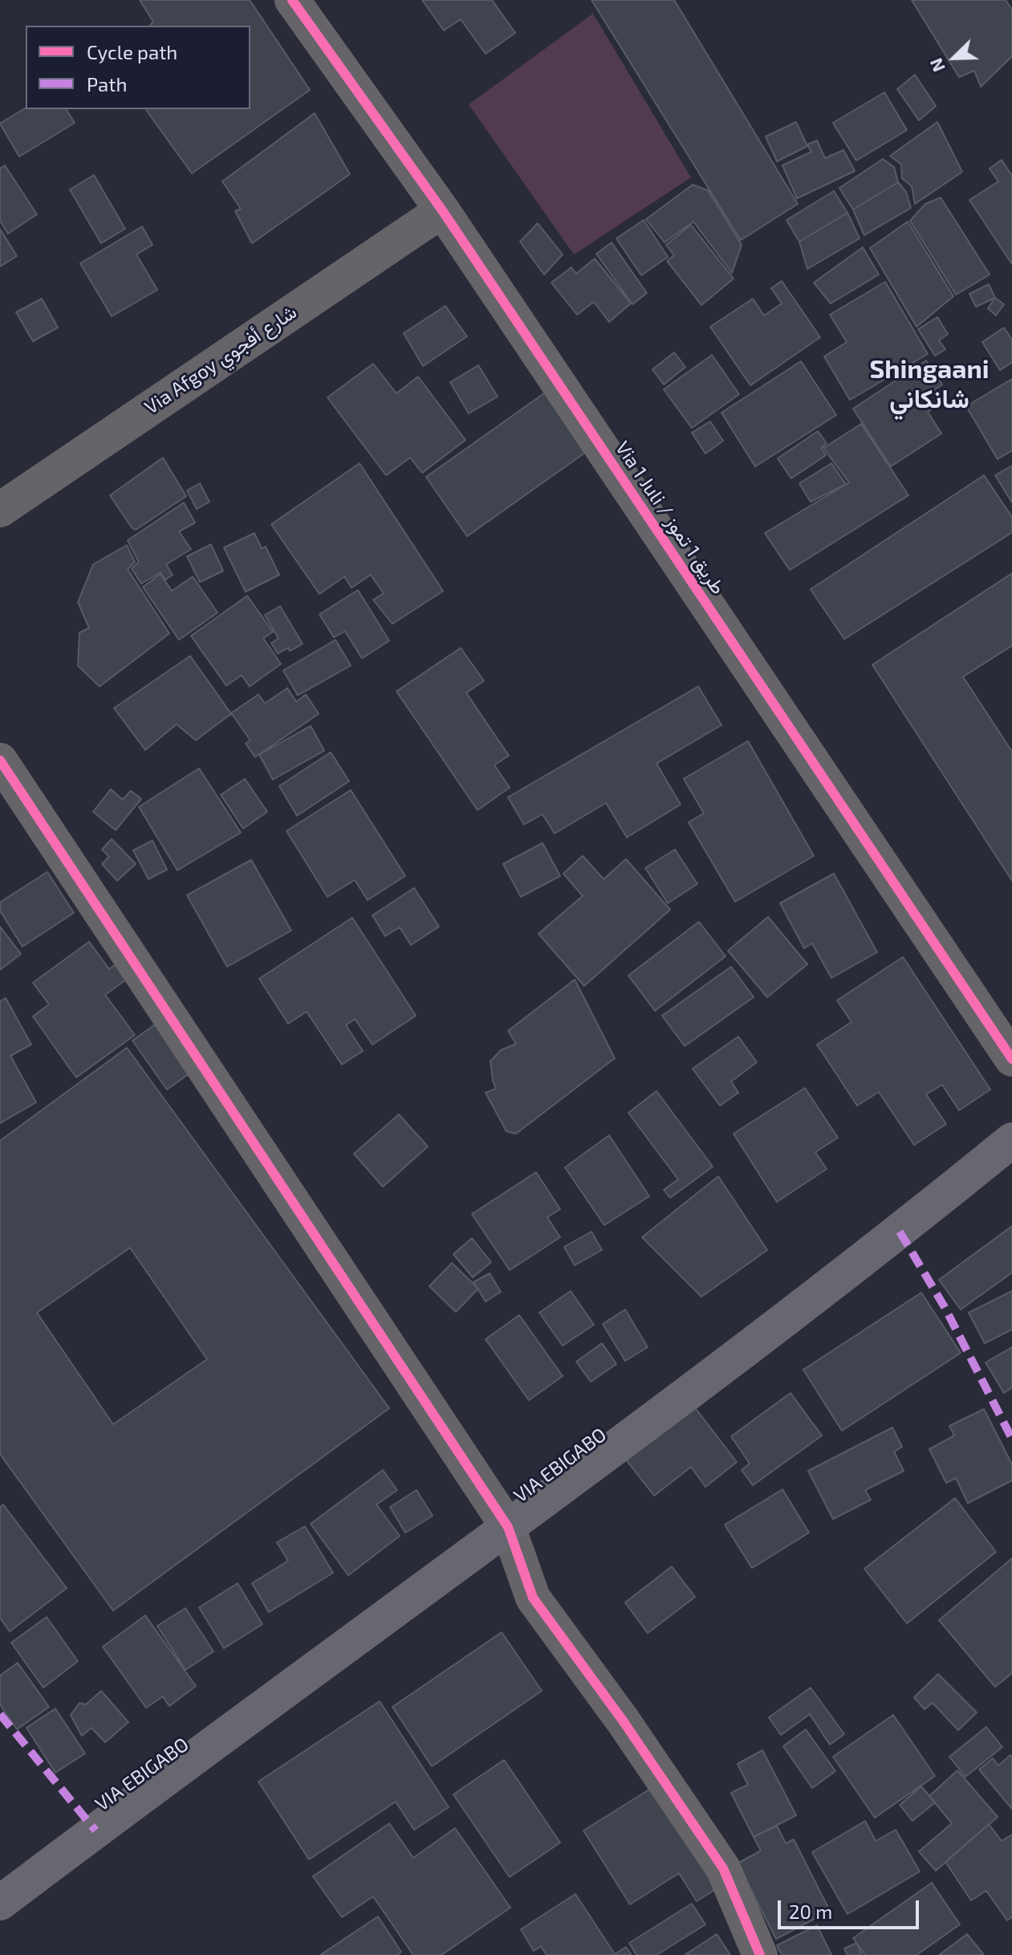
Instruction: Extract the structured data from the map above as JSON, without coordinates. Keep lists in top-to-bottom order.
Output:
{
  "streets": {
    "main road": ["VIA EBIGABO"],
    "street": ["Via Afgoy شارع أفجوي", "Via 1 Juli / طريق 1 تموز"]
  },
  "crossings": [
    ["Via Afgoy شارع أفجوي", "Via 1 Juli / طريق 1 تموز"]
  ],
  "districts": ["Shingaani شانكاني"],
  "legend": ["Cycle path", "Path"],
  "scale_bar": "20 m",
  "north": "bottom left"
}
